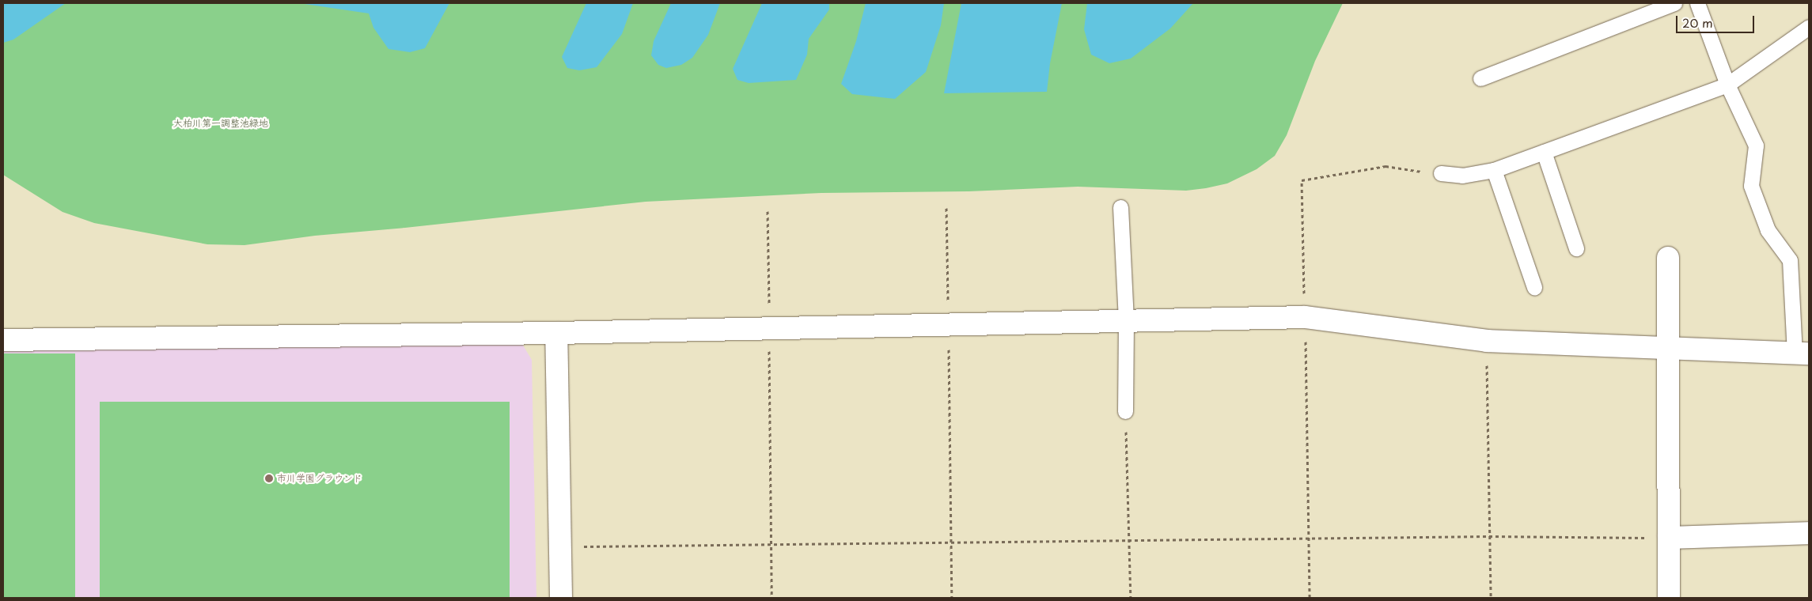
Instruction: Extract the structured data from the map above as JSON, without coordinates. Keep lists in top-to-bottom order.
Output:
{
  "parks": ["大柏川第一調整池緑地"],
  "places": ["市川学園グラウンド"],
  "scale_bar": "20 m"
}
